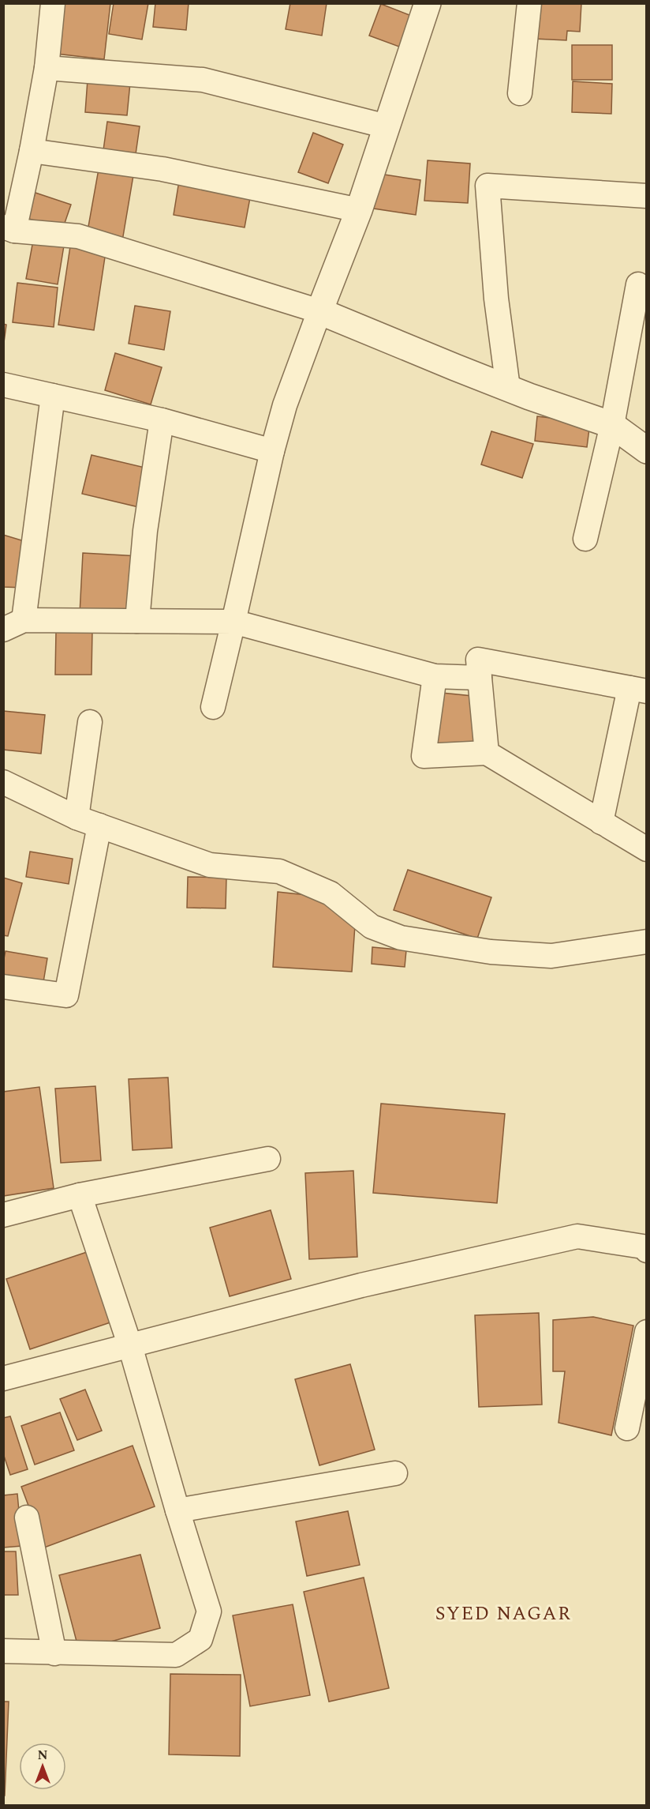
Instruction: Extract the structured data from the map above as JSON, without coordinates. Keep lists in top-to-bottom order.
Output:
{
  "districts": ["SYED NAGAR"],
  "north": "top"
}
